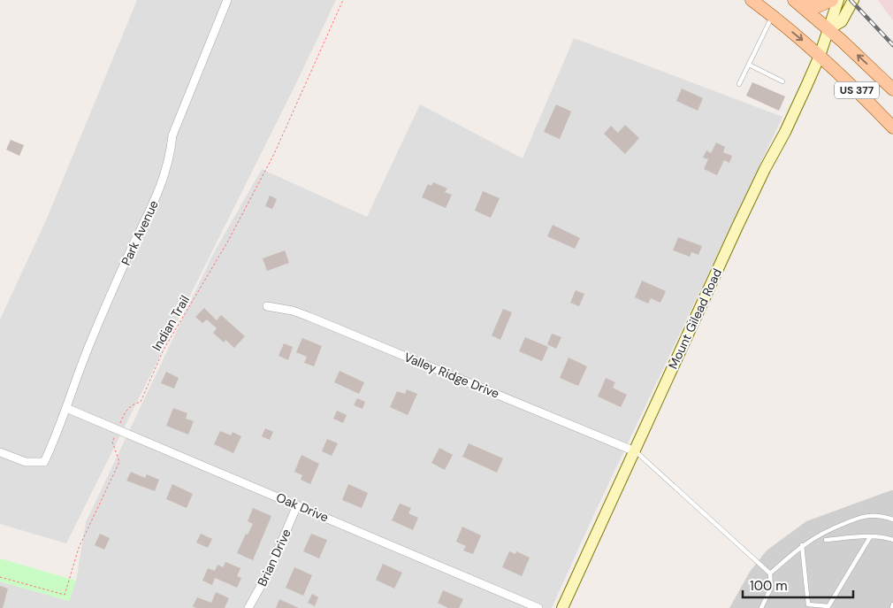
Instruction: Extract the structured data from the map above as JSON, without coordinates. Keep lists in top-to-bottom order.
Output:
{
  "streets": {
    "main road": ["US 377", "Mount Gilead Road"],
    "street": [
      "Park Avenue",
      "Valley Ridge Drive",
      "Oak Drive",
      "Brian Drive"
    ],
    "path": ["Indian Trail"]
  },
  "crossings": [
    ["US 377", "Mount Gilead Road"],
    ["Park Avenue", "Oak Drive"],
    ["Mount Gilead Road", "Valley Ridge Drive"],
    ["Indian Trail", "Oak Drive"],
    ["Oak Drive", "Brian Drive"]
  ],
  "scale_bar": "100 m"
}
